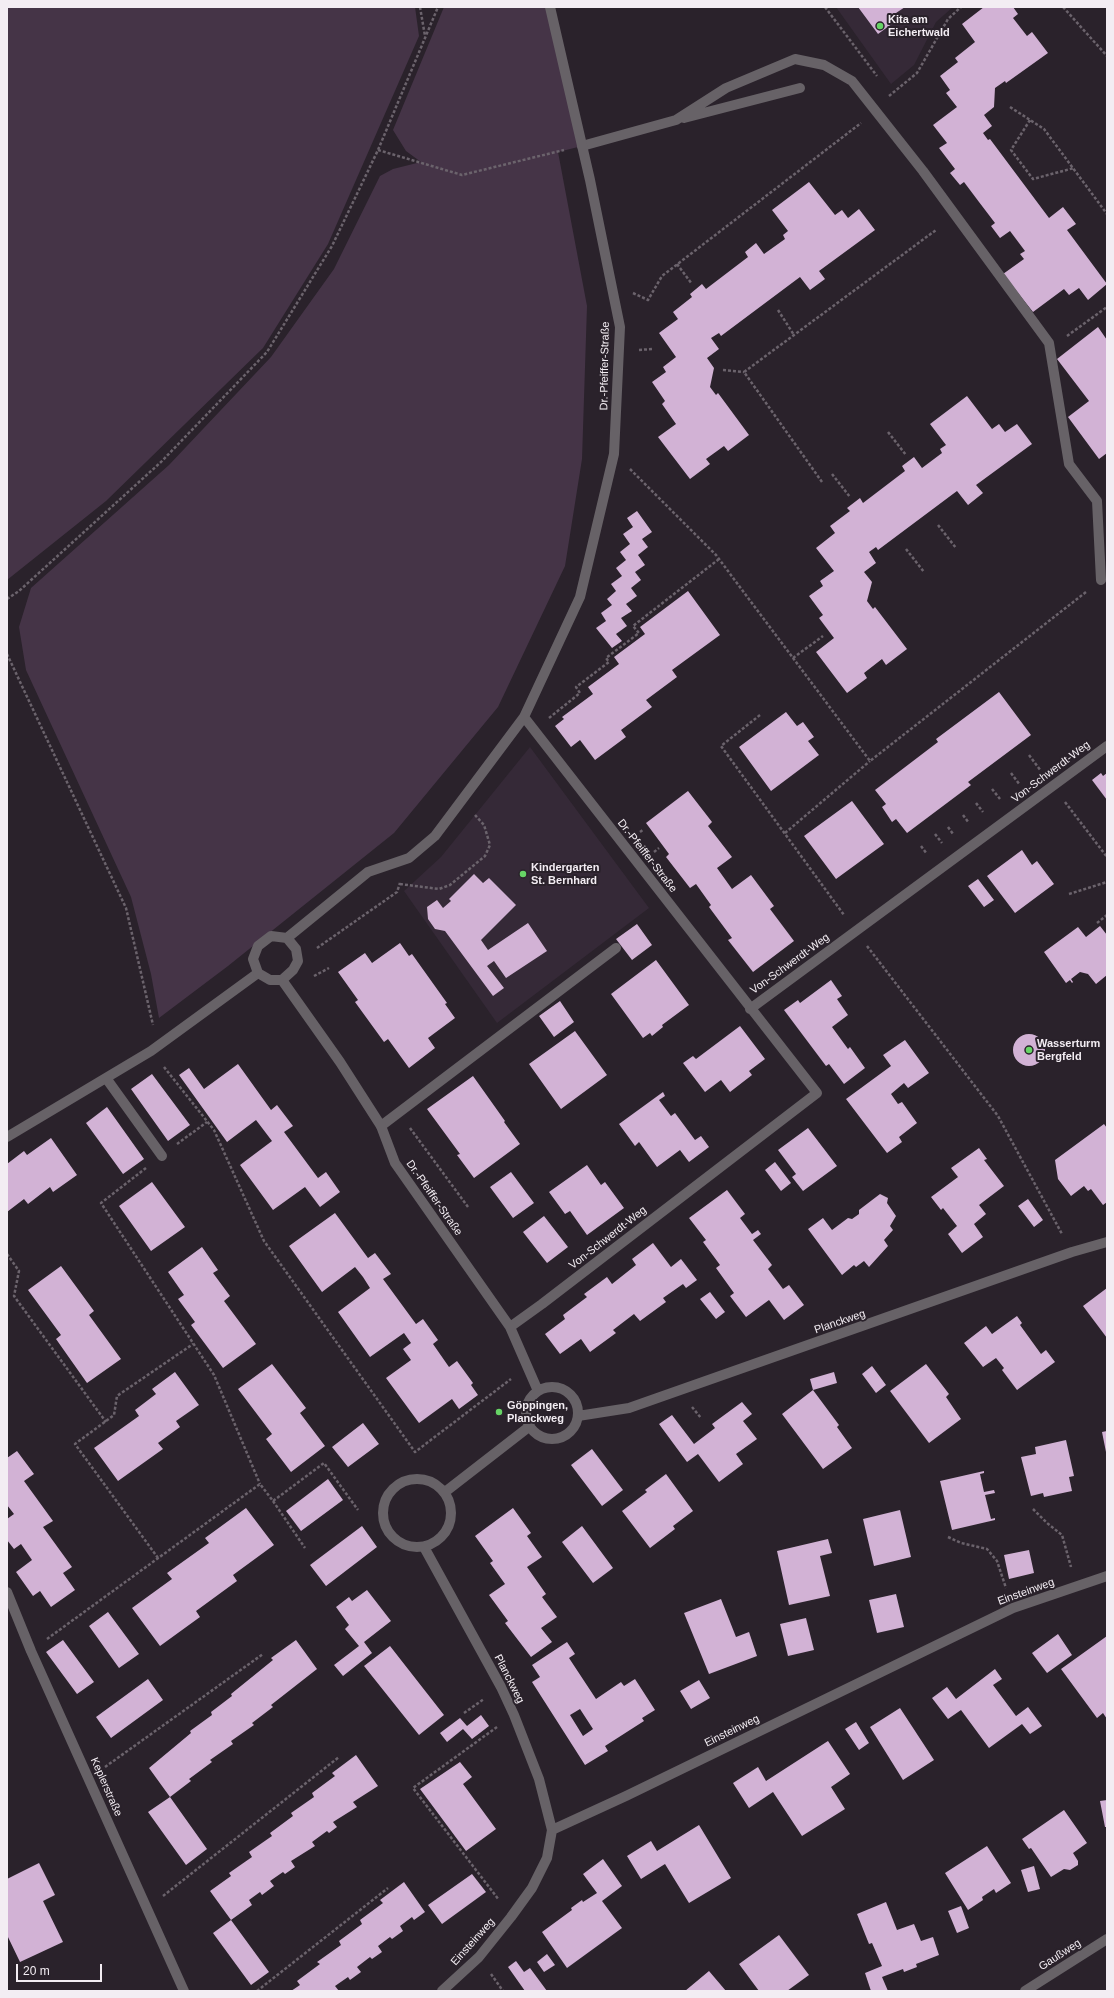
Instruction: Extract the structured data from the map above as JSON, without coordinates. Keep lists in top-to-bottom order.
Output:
{
  "streets": {
    "street": [
      "Dr.-Pfeiffer-Straße",
      "Von-Schwerdt-Weg",
      "Planckweg",
      "Einsteinweg",
      "Keplerstraße",
      "Gaußweg"
    ]
  },
  "crossings": [
    ["Dr.-Pfeiffer-Straße", "Von-Schwerdt-Weg"],
    ["Dr.-Pfeiffer-Straße", "Planckweg"],
    ["Planckweg", "Einsteinweg"]
  ],
  "places": [
    "Kita am Eichertwald",
    "Kindergarten St. Bernhard",
    "Wasserturm Bergfeld",
    "Göppingen, Planckweg"
  ],
  "scale_bar": "20 m"
}
